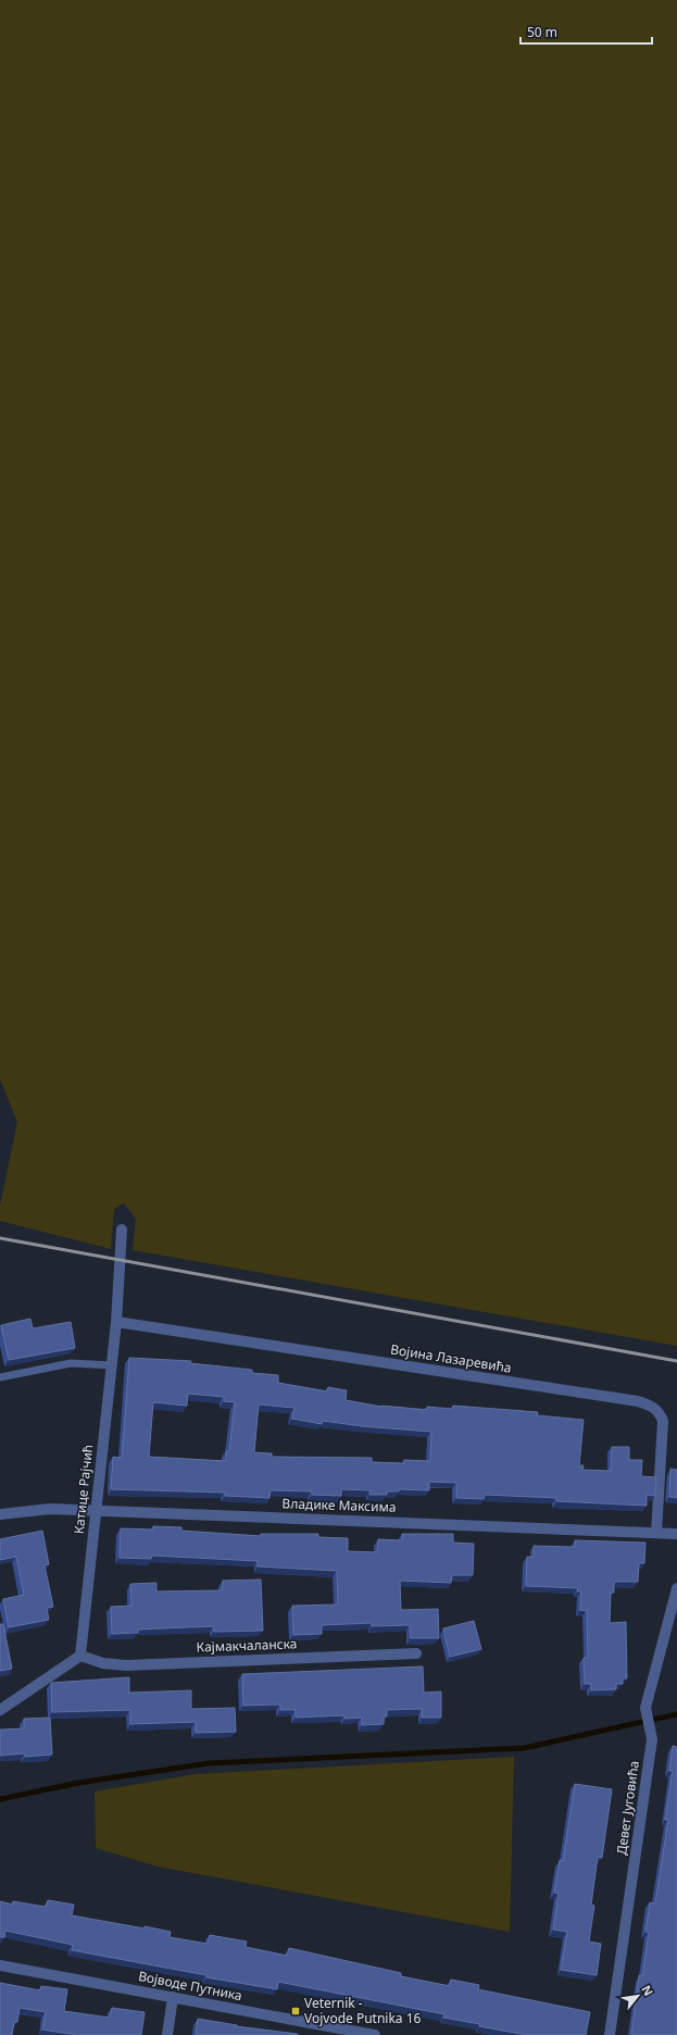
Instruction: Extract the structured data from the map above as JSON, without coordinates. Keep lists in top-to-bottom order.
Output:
{
  "streets": {
    "street": [
      "Војина Лазаревића",
      "Катице Рајчић",
      "Владике Максима",
      "Кајмакчаланска",
      "Девет Југовића",
      "Војводе Путника"
    ]
  },
  "crossings": [
    ["Војина Лазаревића", "Катице Рајчић"],
    ["Војина Лазаревића", "Владике Максима"],
    ["Катице Рајчић", "Владике Максима"],
    ["Катице Рајчић", "Кајмакчаланска"]
  ],
  "places": {
    "transit": ["Veternik - Vojvode Putnika 16"]
  },
  "scale_bar": "50 m",
  "north": "top right"
}
